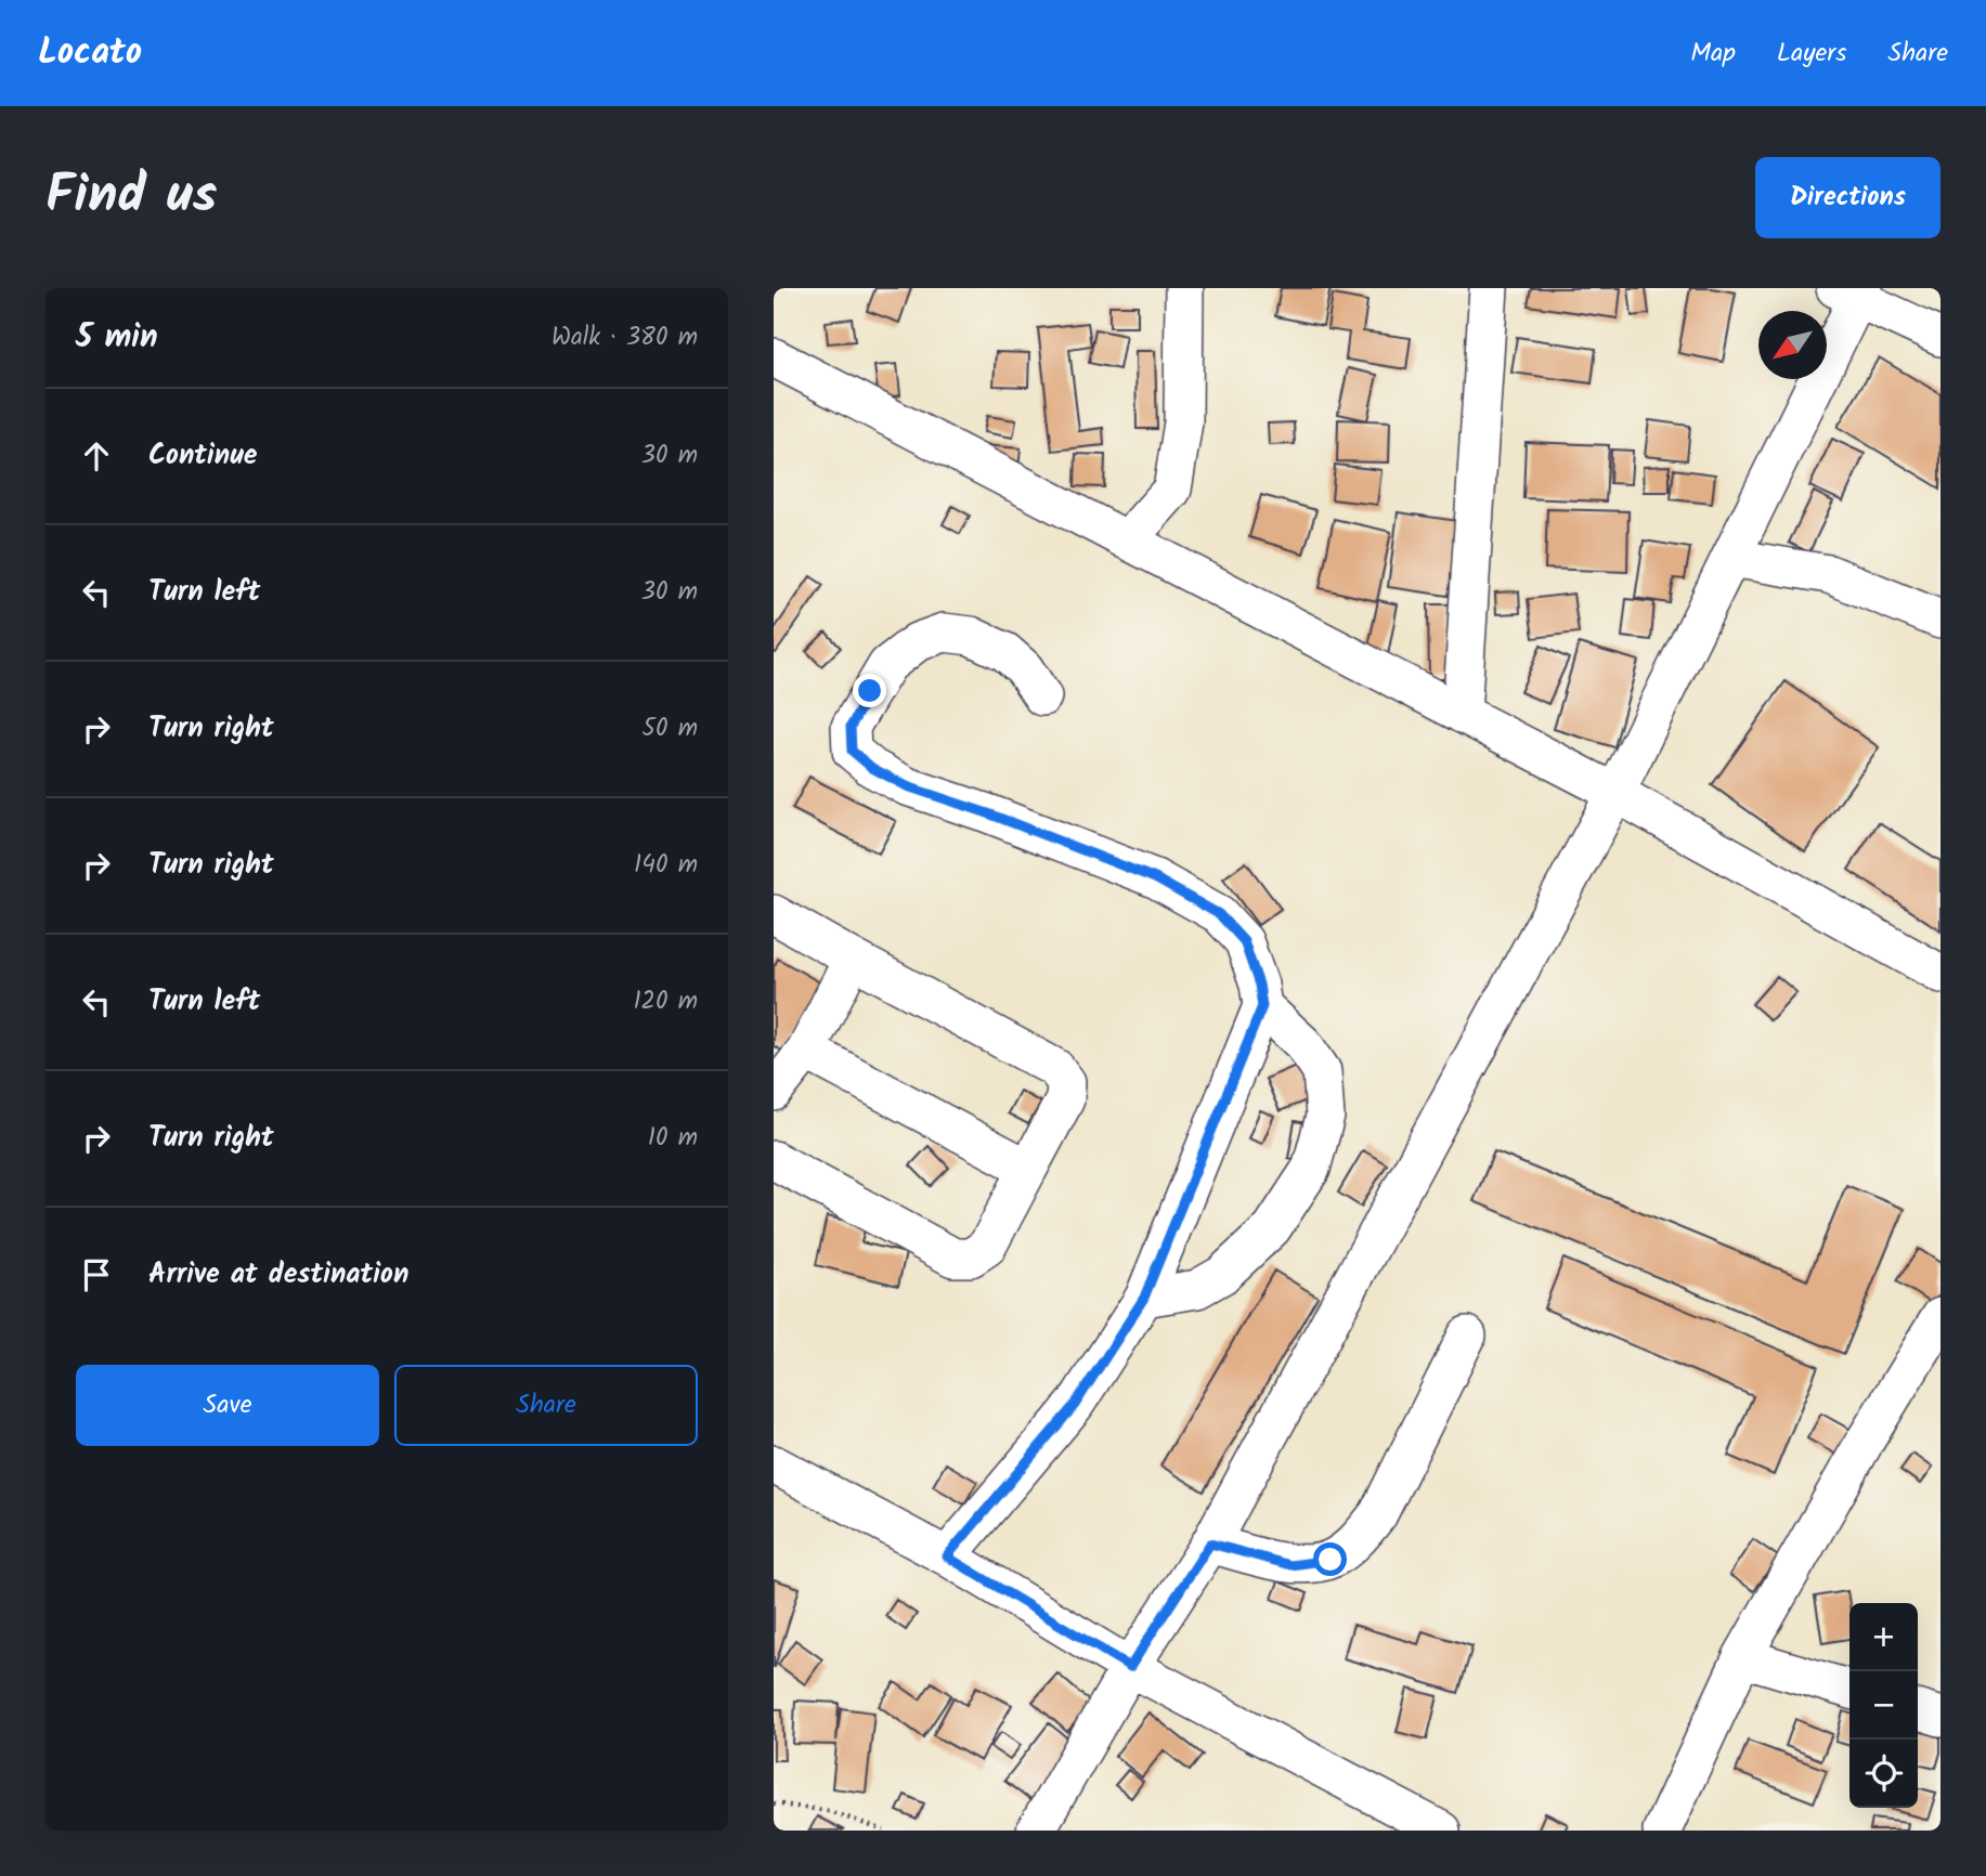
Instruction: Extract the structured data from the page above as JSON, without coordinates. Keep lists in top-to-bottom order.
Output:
{
  "north": "bottom left",
  "page": {
    "header": "Locato",
    "nav": ["Map", "Layers", "Share"],
    "title": "Find us",
    "buttons": [
      "Directions",
      ["Save", "Share"]
    ],
    "heading": ["5 min", "Walk · 380 m"],
    "list": [
      ["Continue", "30 m"],
      ["Turn left", "30 m"],
      ["Turn right", "50 m"],
      ["Turn right", "140 m"],
      ["Turn left", "120 m"],
      ["Turn right", "10 m"],
      "Arrive at destination"
    ],
    "map_buttons": ["+", "−"]
  }
}
